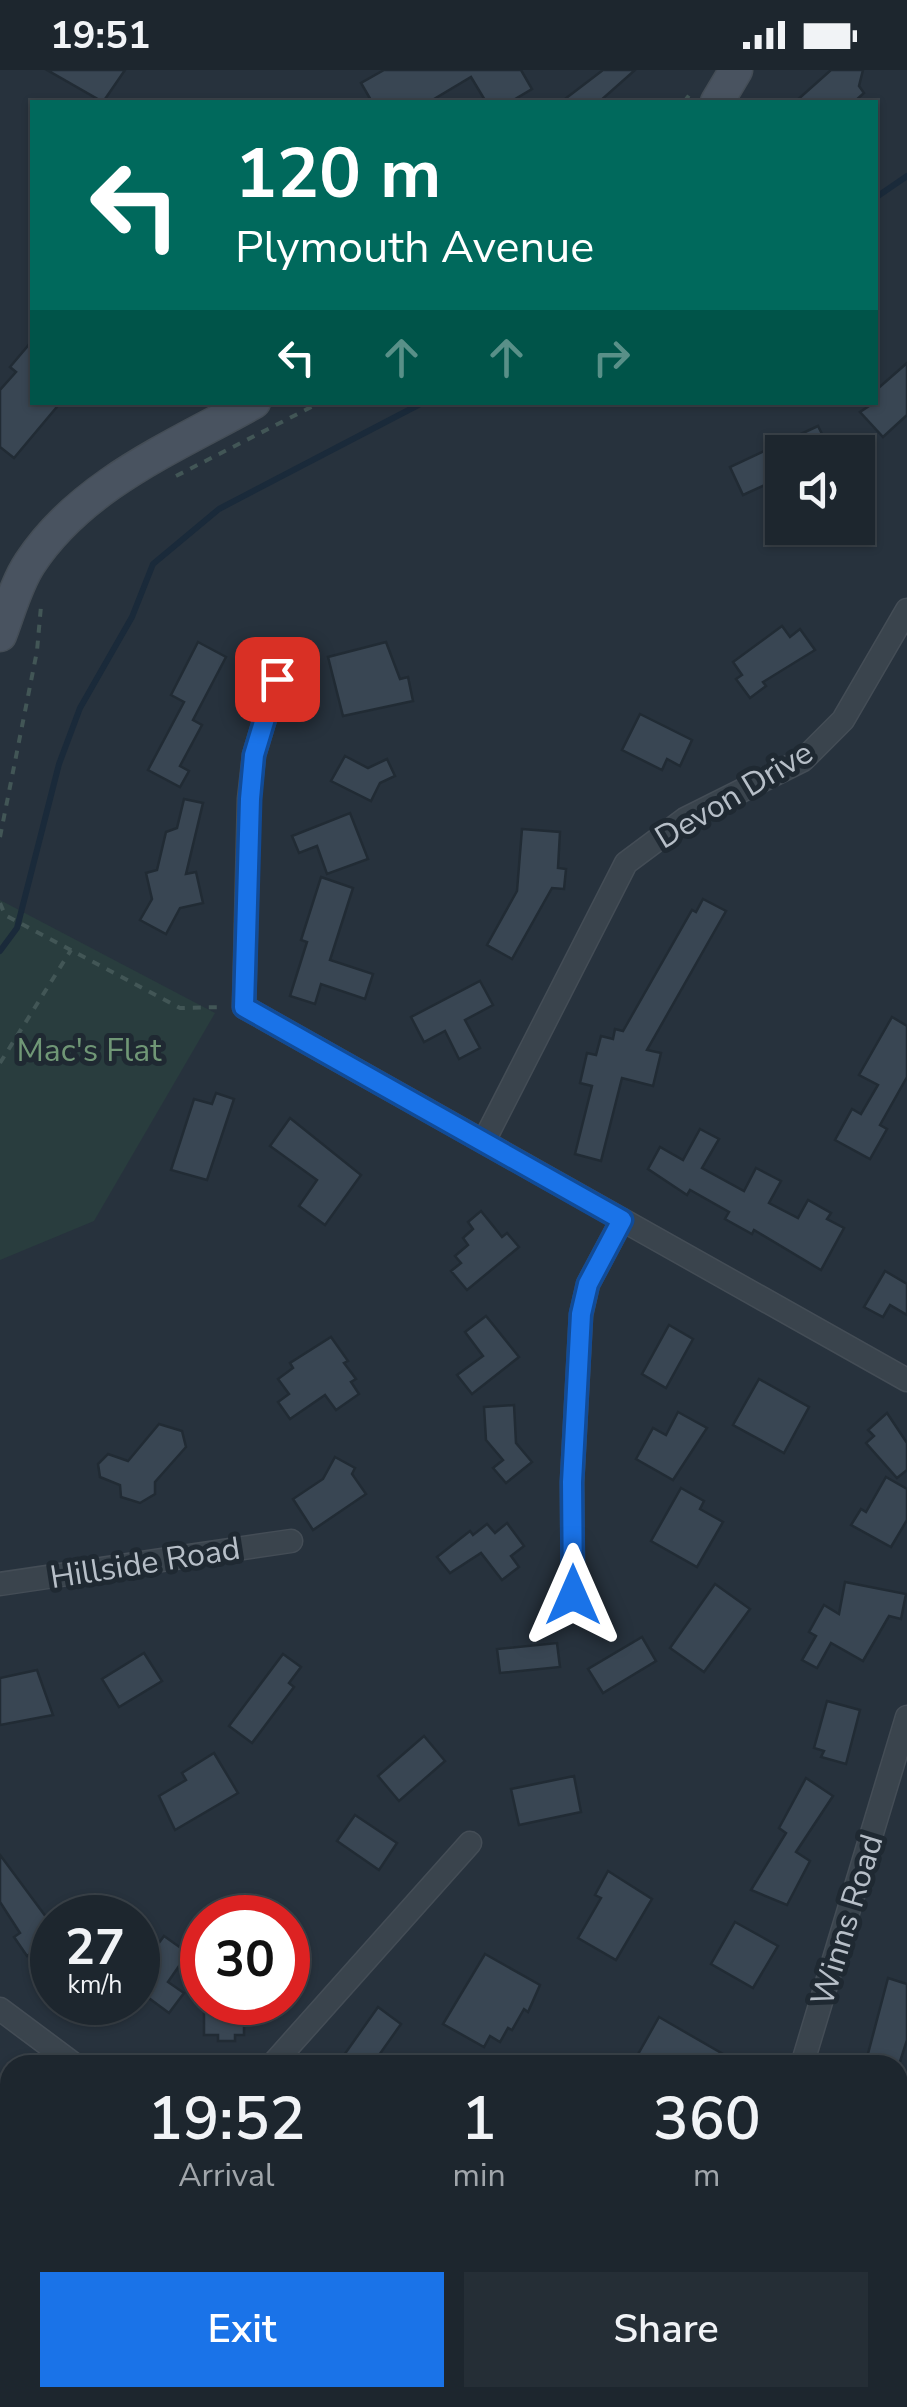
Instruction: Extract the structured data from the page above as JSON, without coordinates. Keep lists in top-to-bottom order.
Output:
{
  "streets": {
    "street": ["Devon Drive", "Hillside Road", "Winns Road"]
  },
  "parks": ["Mac's Flat"],
  "page": {
    "status": "19:51",
    "turn": ["120 m", "Plymouth Avenue"],
    "speed": "27 km/h",
    "limit": "30",
    "eta": [
      "19:52",
      "Arrival",
      "1",
      "min",
      "360",
      "m"
    ],
    "buttons": ["Exit", "Share"]
  }
}
